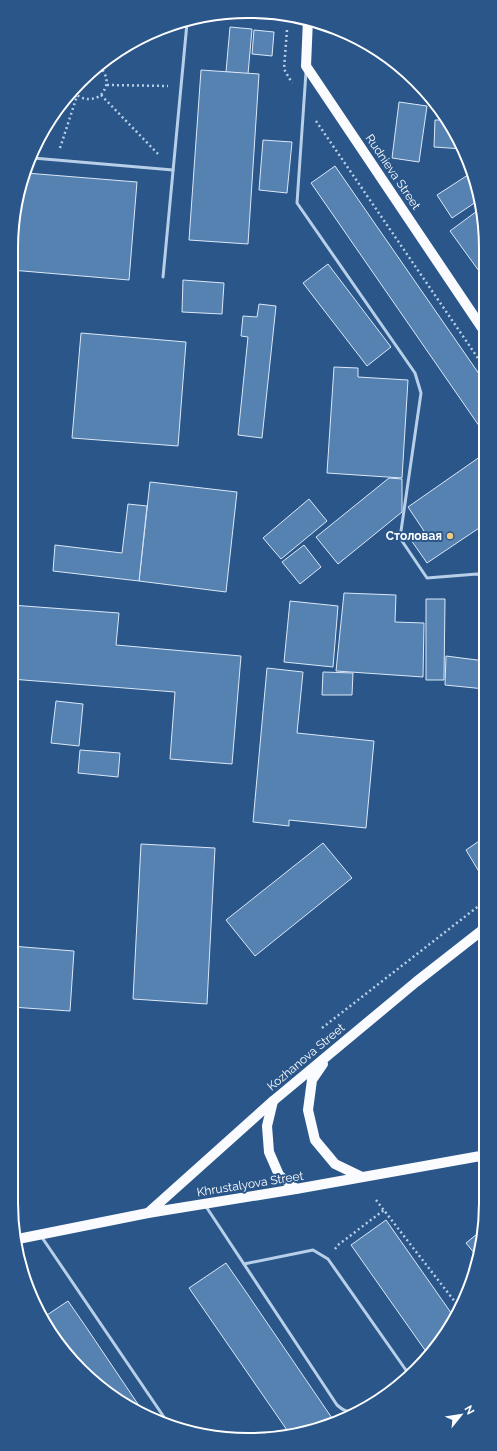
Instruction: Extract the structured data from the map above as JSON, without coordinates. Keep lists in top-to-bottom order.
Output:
{
  "streets": {
    "main road": ["Rudnieva Street", "Kozhanova Street", "Khrustalyova Street"]
  },
  "crossings": [
    ["Kozhanova Street", "Khrustalyova Street"]
  ],
  "places": ["Столовая"],
  "north": "top right"
}
